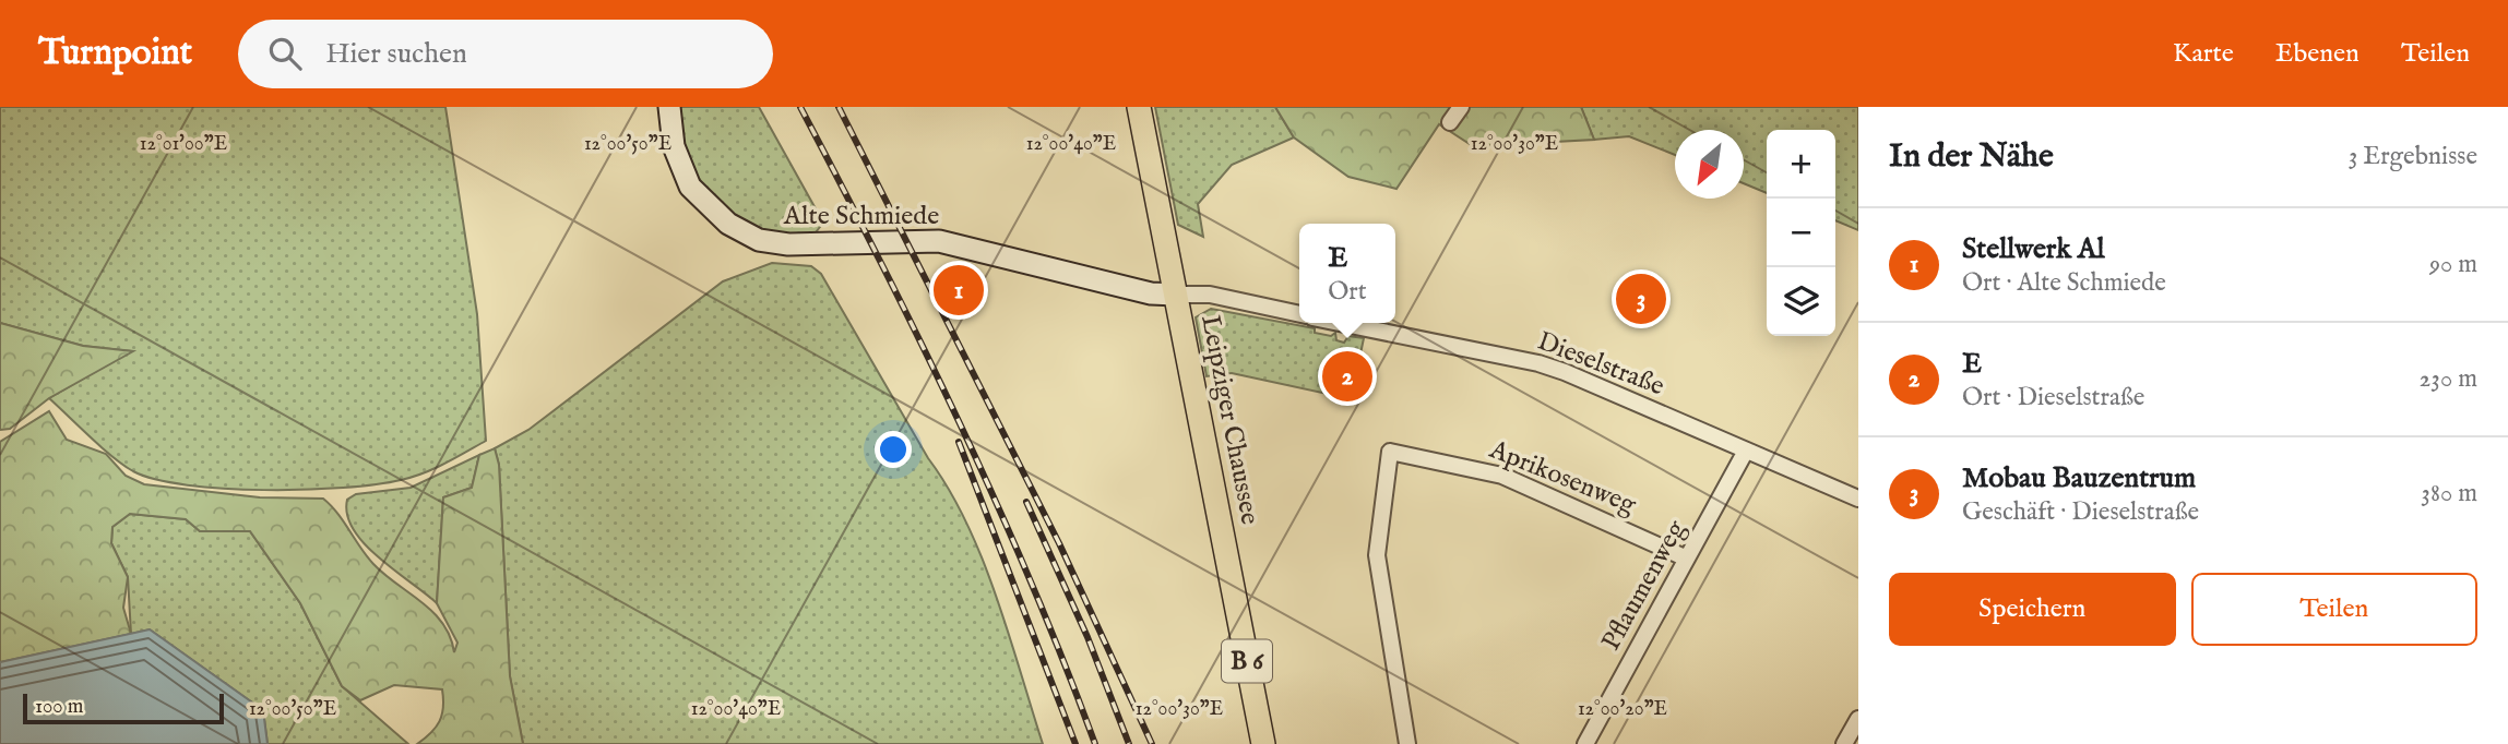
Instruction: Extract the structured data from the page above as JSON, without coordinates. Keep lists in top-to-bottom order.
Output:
{
  "streets": {
    "main road": ["Leipziger Chaussee", "B 6"],
    "street": [
      "Alte Schmiede",
      "Dieselstraße",
      "Aprikosenweg",
      "Pflaumenweg"
    ]
  },
  "crossings": [
    ["Alte Schmiede", "Leipziger Chaussee"],
    ["Dieselstraße", "Pflaumenweg"],
    ["Aprikosenweg", "Pflaumenweg"]
  ],
  "scale_bar": "100 m",
  "north": "bottom left",
  "page": {
    "header": "Turnpoint",
    "search": "Hier suchen",
    "nav": ["Karte", "Ebenen", "Teilen"],
    "heading": ["In der Nähe", "3 Ergebnisse"],
    "map_buttons": ["+", "−"],
    "list": [
      {
        "mark": "1",
        "name": "Stellwerk Al",
        "note": "Ort · Alte Schmiede",
        "value": "90 m"
      },
      {
        "mark": "2",
        "name": "E",
        "note": "Ort · Dieselstraße",
        "value": "230 m"
      },
      {
        "mark": "3",
        "name": "Mobau Bauzentrum",
        "note": "Geschäft · Dieselstraße",
        "value": "380 m"
      }
    ],
    "popup": ["E", "Ort"],
    "pins": ["1", "3", "2"],
    "buttons": ["Speichern", "Teilen"],
    "scale": "100 m"
  },
  "coordinates": [
    "12°01'00\"E",
    "12°00'50\"E",
    "12°00'40\"E",
    "12°00'30\"E",
    "12°00'20\"E"
  ]
}
